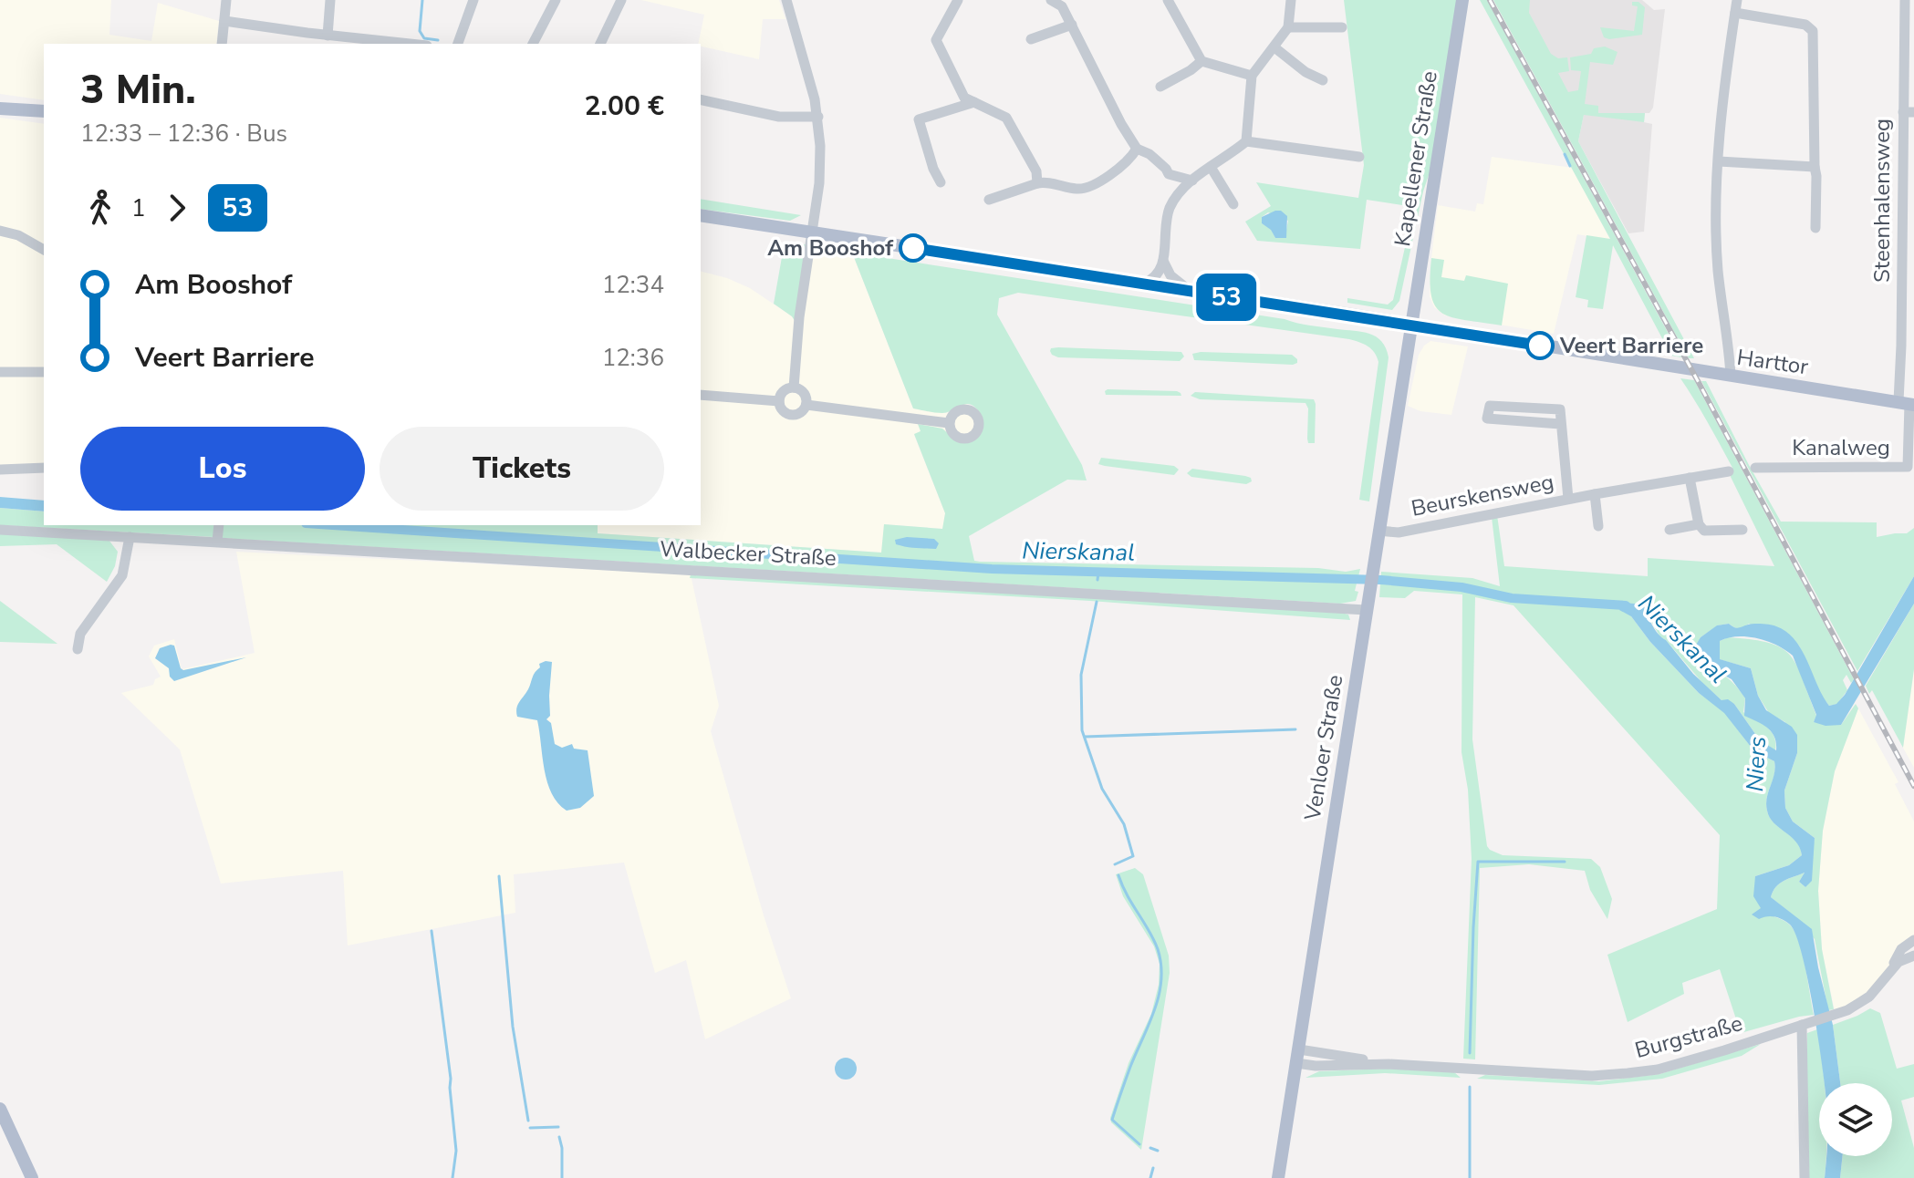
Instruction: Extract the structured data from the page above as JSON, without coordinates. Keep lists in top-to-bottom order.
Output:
{
  "streets": {
    "main road": ["Kapellener Straße", "Harttor", "Venloer Straße"],
    "street": [
      "Steenhalensweg",
      "Kanalweg",
      "Beurskensweg",
      "Walbecker Straße",
      "Burgstraße"
    ]
  },
  "crossings": [
    ["Kapellener Straße", "Harttor"],
    ["Kapellener Straße", "Venloer Straße"],
    ["Steenhalensweg", "Harttor"],
    ["Steenhalensweg", "Kanalweg"],
    ["Harttor", "Kanalweg"],
    ["Harttor", "Venloer Straße"],
    ["Beurskensweg", "Venloer Straße"],
    ["Walbecker Straße", "Venloer Straße"],
    ["Venloer Straße", "Burgstraße"]
  ],
  "water": ["Nierskanal", "Niers"],
  "places": ["Am Booshof", "Veert Barriere"],
  "lines": ["bus line 53"],
  "page": {
    "on_map": "53",
    "heading": ["3 Min.", "12:33 – 12:36 · Bus", "2.00 €"],
    "legs": ["1", "53"],
    "list": [
      {
        "name": "Am Booshof",
        "value": "12:34"
      },
      {
        "name": "Veert Barriere",
        "value": "12:36"
      }
    ],
    "buttons": ["Los", "Tickets"]
  }
}
